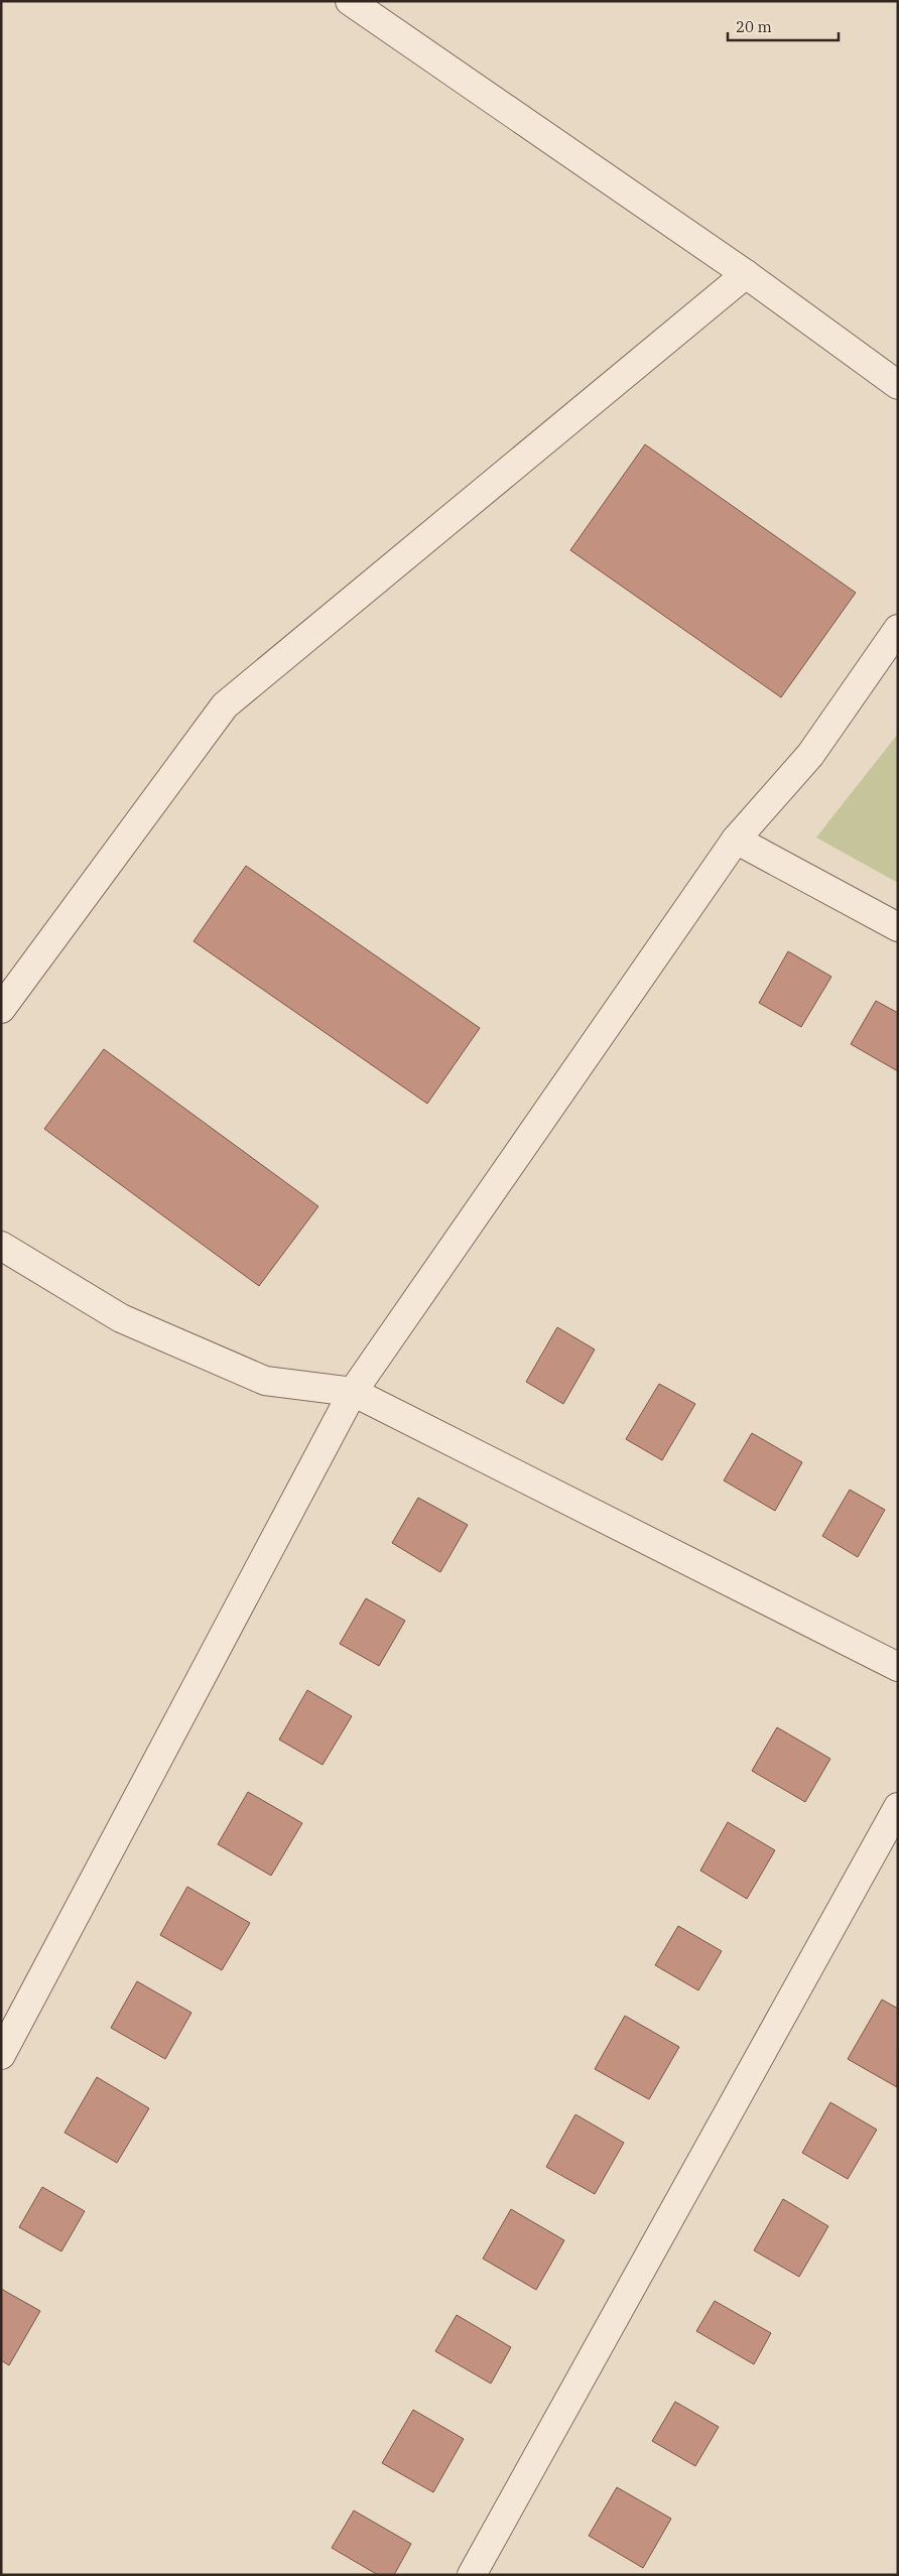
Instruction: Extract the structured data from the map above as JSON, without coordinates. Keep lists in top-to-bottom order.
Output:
{
  "scale_bar": "20 m"
}
